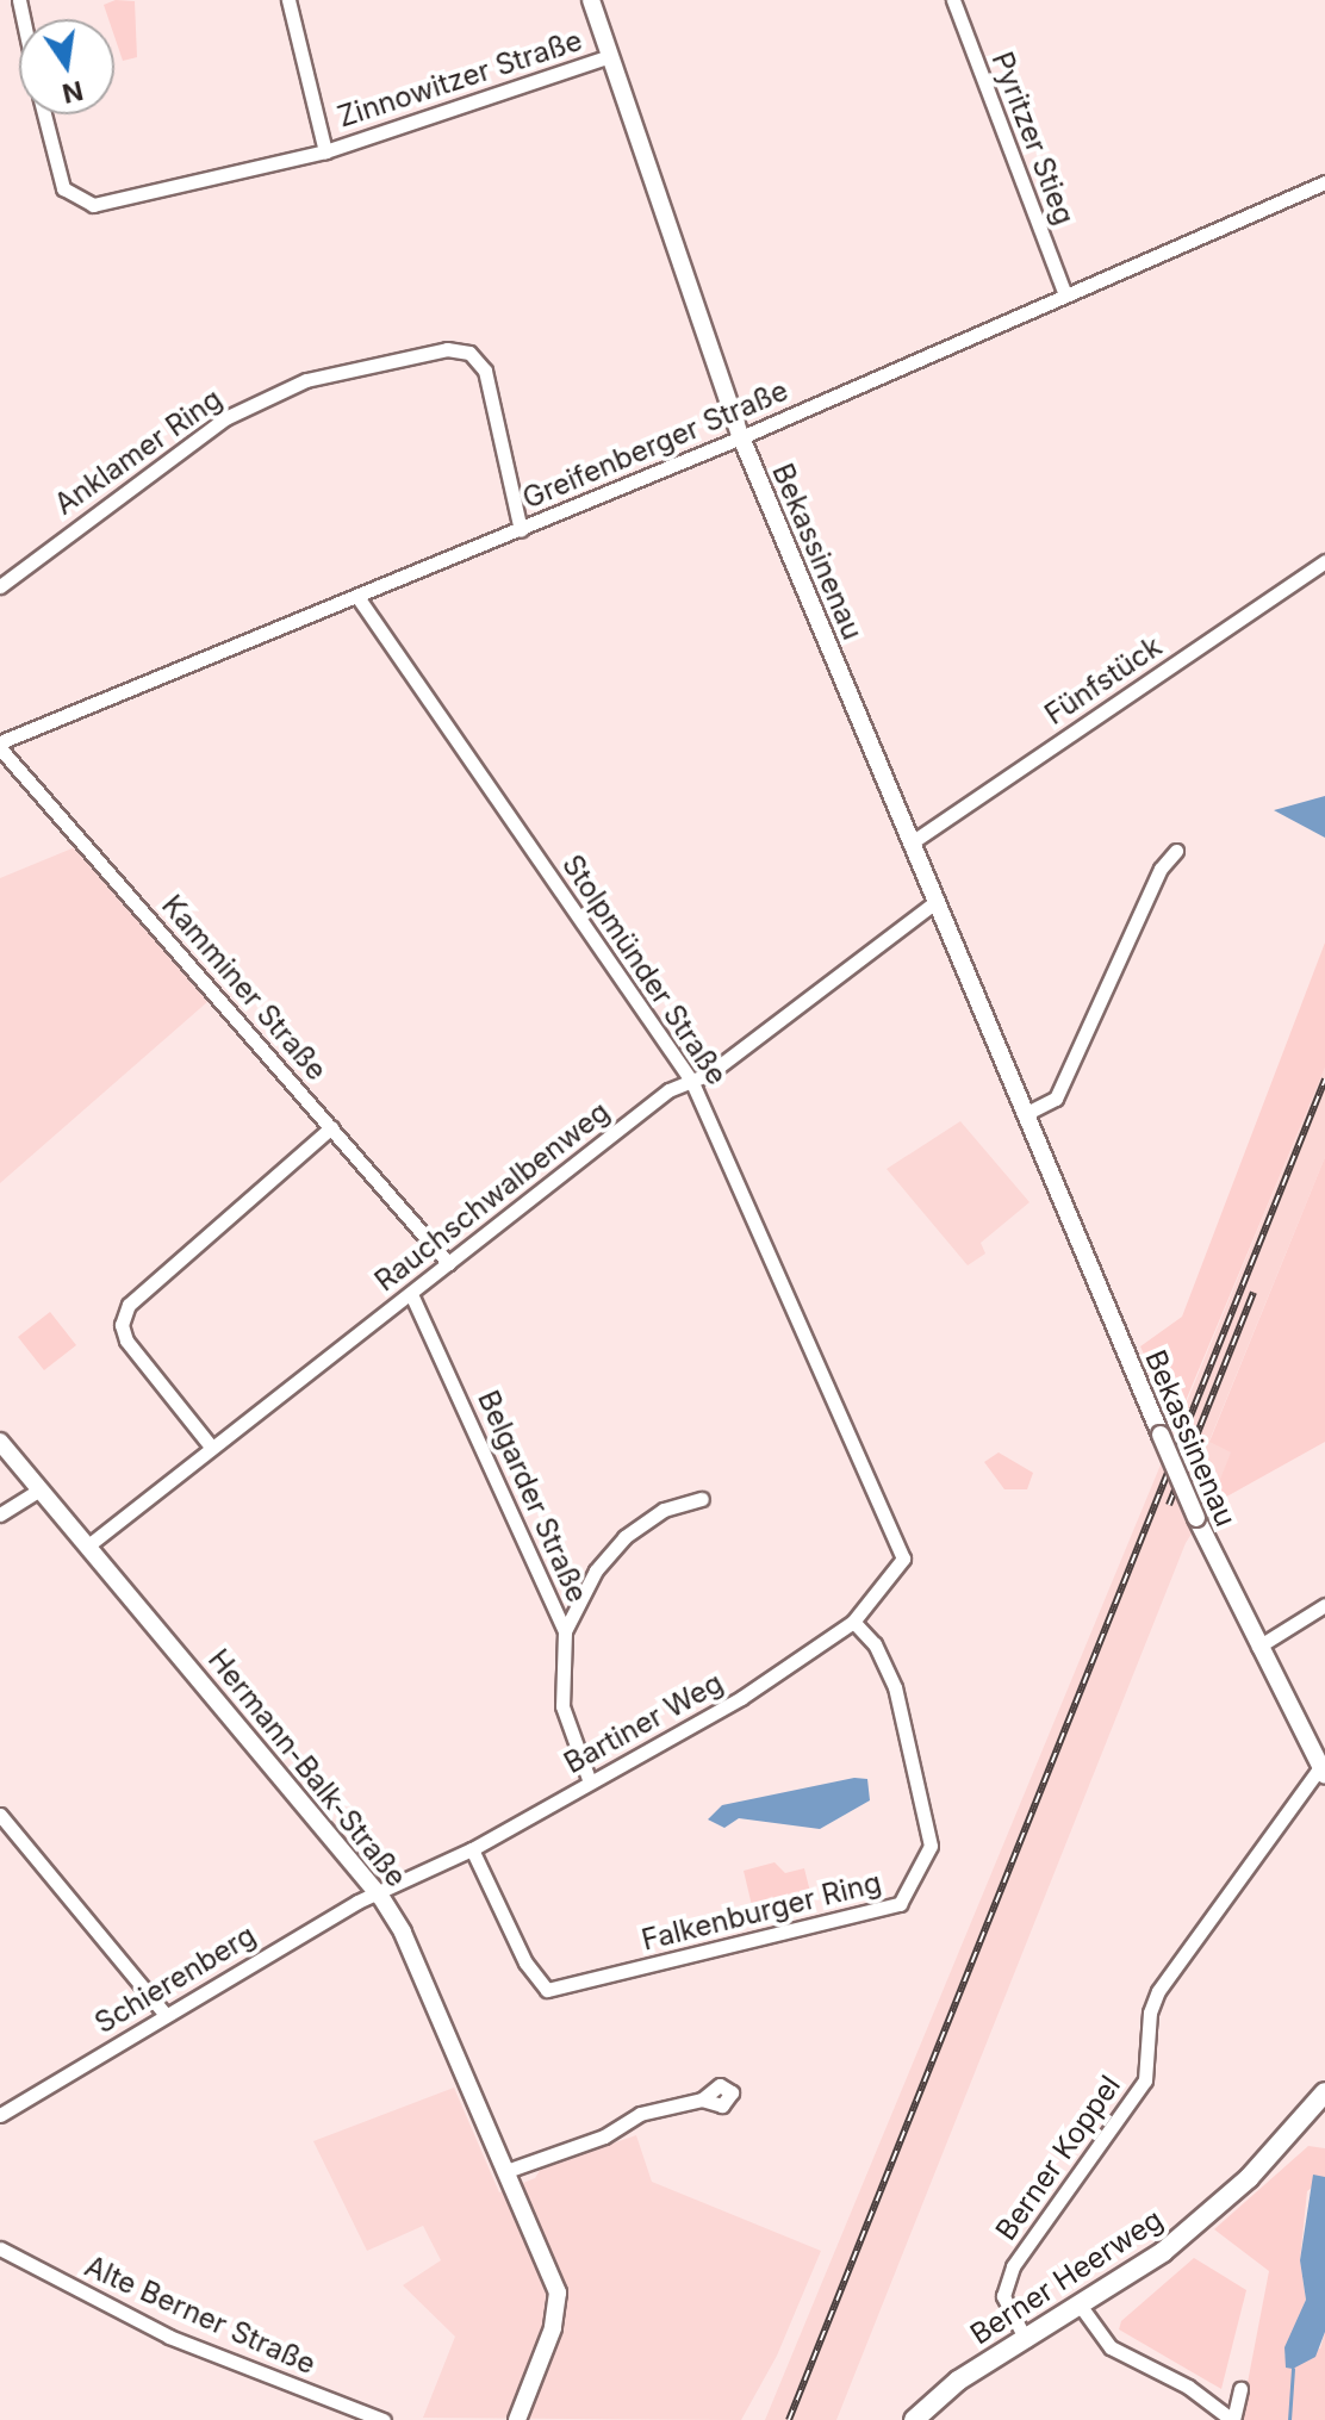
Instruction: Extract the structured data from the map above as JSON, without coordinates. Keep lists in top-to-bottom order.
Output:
{
  "streets": {
    "main road": ["Berner Heerweg"],
    "street": [
      "Zinnowitzer Straße",
      "Pyritzer Stieg",
      "Greifenberger Straße",
      "Anklamer Ring",
      "Bekassinenau",
      "Fünfstück",
      "Stolpmünder Straße",
      "Kamminer Straße",
      "Rauchschwalbenweg",
      "Belgarder Straße",
      "Bartiner Weg",
      "Hermann-Balk-Straße",
      "Falkenburger Ring",
      "Schierenberg",
      "Berner Koppel",
      "Alte Berner Straße"
    ]
  },
  "crossings": [
    ["Zinnowitzer Straße", "Bekassinenau"],
    ["Pyritzer Stieg", "Greifenberger Straße"],
    ["Greifenberger Straße", "Anklamer Ring"],
    ["Greifenberger Straße", "Bekassinenau"],
    ["Greifenberger Straße", "Stolpmünder Straße"],
    ["Greifenberger Straße", "Kamminer Straße"],
    ["Bekassinenau", "Fünfstück"],
    ["Bekassinenau", "Rauchschwalbenweg"],
    ["Bekassinenau", "Berner Koppel"],
    ["Stolpmünder Straße", "Rauchschwalbenweg"],
    ["Stolpmünder Straße", "Bartiner Weg"],
    ["Kamminer Straße", "Rauchschwalbenweg"],
    ["Rauchschwalbenweg", "Belgarder Straße"],
    ["Rauchschwalbenweg", "Hermann-Balk-Straße"],
    ["Belgarder Straße", "Bartiner Weg"],
    ["Bartiner Weg", "Hermann-Balk-Straße"],
    ["Bartiner Weg", "Falkenburger Ring"],
    ["Bartiner Weg", "Schierenberg"],
    ["Hermann-Balk-Straße", "Schierenberg"],
    ["Berner Koppel", "Berner Heerweg"]
  ],
  "north": "bottom"
}
